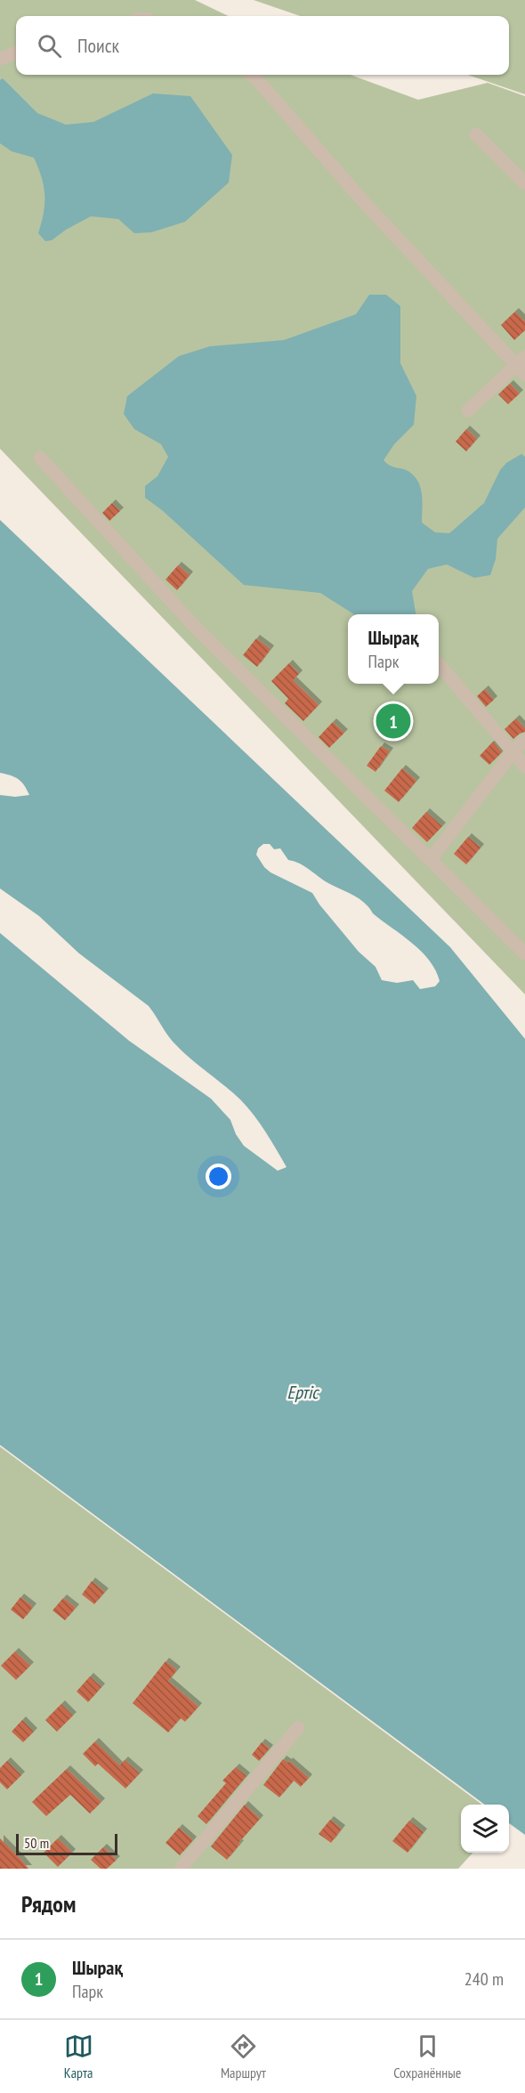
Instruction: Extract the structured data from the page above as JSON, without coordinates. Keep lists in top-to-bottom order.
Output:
{
  "water": ["Ертіс"],
  "scale_bar": "50 m",
  "page": {
    "search": "Поиск",
    "popup": ["Шырақ", "Парк"],
    "pins": "1",
    "scale": "50 m",
    "heading": "Рядом",
    "list": [
      {
        "mark": "1",
        "name": "Шырақ",
        "note": "Парк",
        "value": "240 m"
      }
    ],
    "nav": ["Карта", "Маршрут", "Сохранённые"]
  }
}
